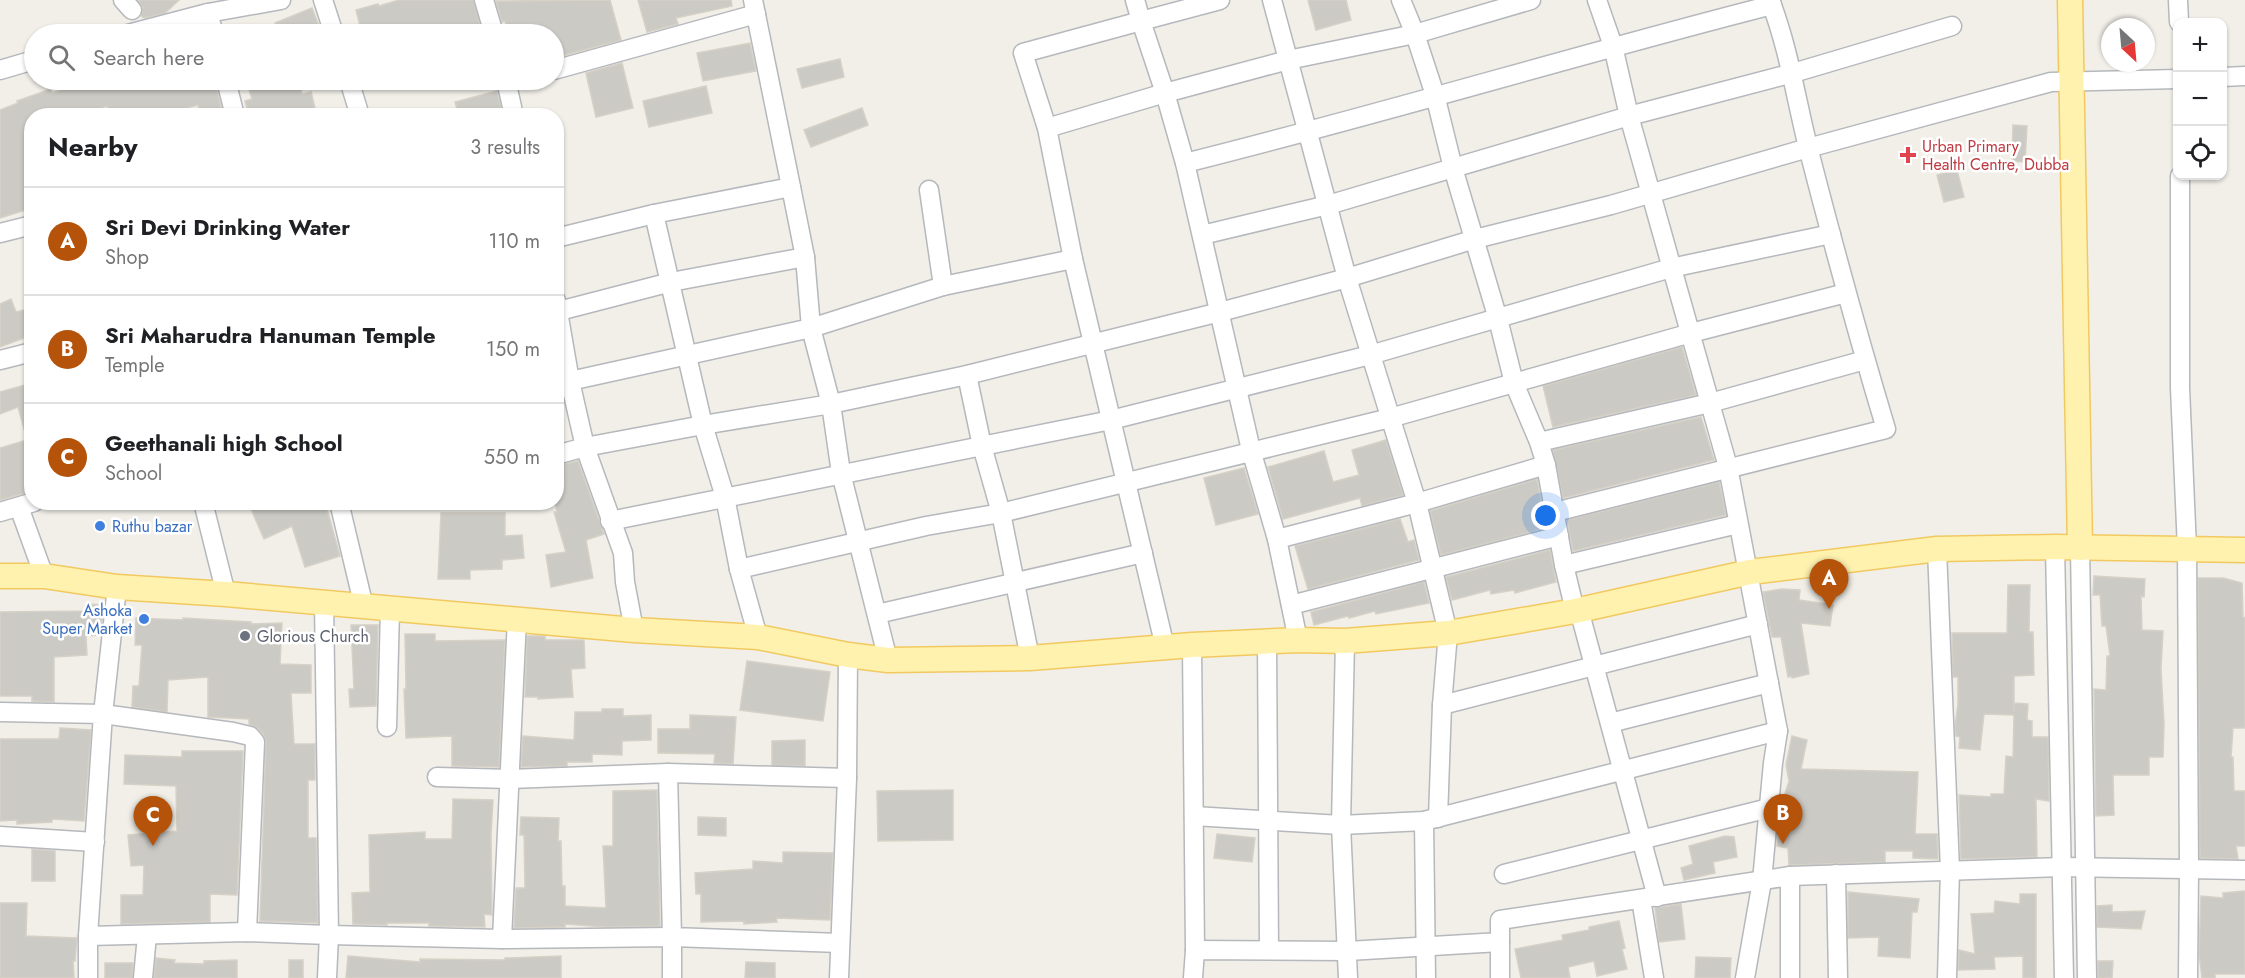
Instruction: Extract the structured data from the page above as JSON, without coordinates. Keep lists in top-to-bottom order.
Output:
{
  "places": {
    "health": ["Urban Primary Health Centre, Dubba"],
    "other": ["Ruthu bazar", "Ashoka Super Market", "Glorious Church"]
  },
  "north": "bottom right",
  "page": {
    "map_buttons": ["+", "−"],
    "search": "Search here",
    "heading": ["Nearby", "3 results"],
    "list": [
      {
        "mark": "A",
        "name": "Sri Devi Drinking Water",
        "note": "Shop",
        "value": "110 m"
      },
      {
        "mark": "B",
        "name": "Sri Maharudra Hanuman Temple",
        "note": "Temple",
        "value": "150 m"
      },
      {
        "mark": "C",
        "name": "Geethanali high School",
        "note": "School",
        "value": "550 m"
      }
    ],
    "pins": ["A", "B", "C"]
  }
}
